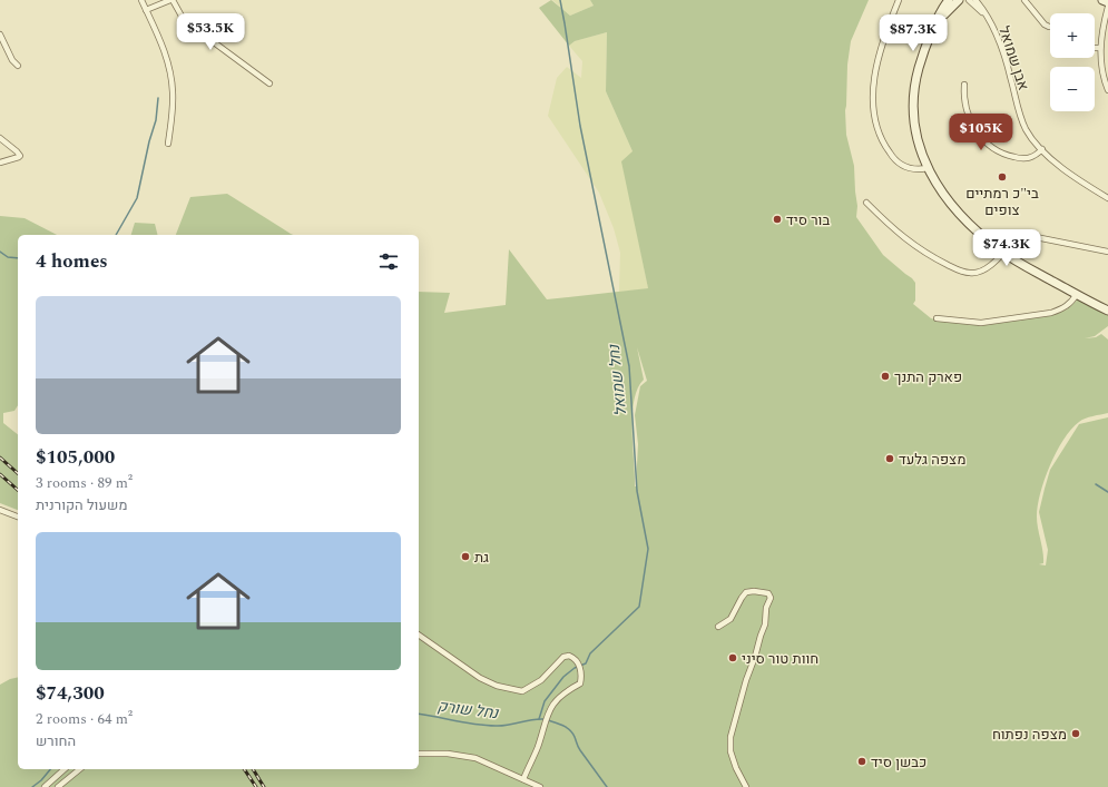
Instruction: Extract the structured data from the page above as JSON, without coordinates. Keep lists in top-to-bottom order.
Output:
{
  "streets": {
    "street": ["אבן שמואל"]
  },
  "water": ["נחל שמואל", "נחל שורק"],
  "places": [
    "בי\"כ רמתיים צופים",
    "בור סיד",
    "פארק התנך",
    "מצפה גלעד",
    "גת",
    "חוות טור סיני",
    "מצפה נפתוח",
    "כבשן סיד"
  ],
  "page": {
    "map_buttons": ["+", "−"],
    "price": [
      "$53.5K",
      "$87.3K",
      "$105K",
      "$74.3K"
    ],
    "heading": "4 homes",
    "list": [
      {
        "name": "$105,000",
        "note": "3 rooms · 89 m² · משעול הקורנית"
      },
      {
        "name": "$74,300",
        "note": "2 rooms · 64 m² · החורש"
      }
    ]
  }
}
